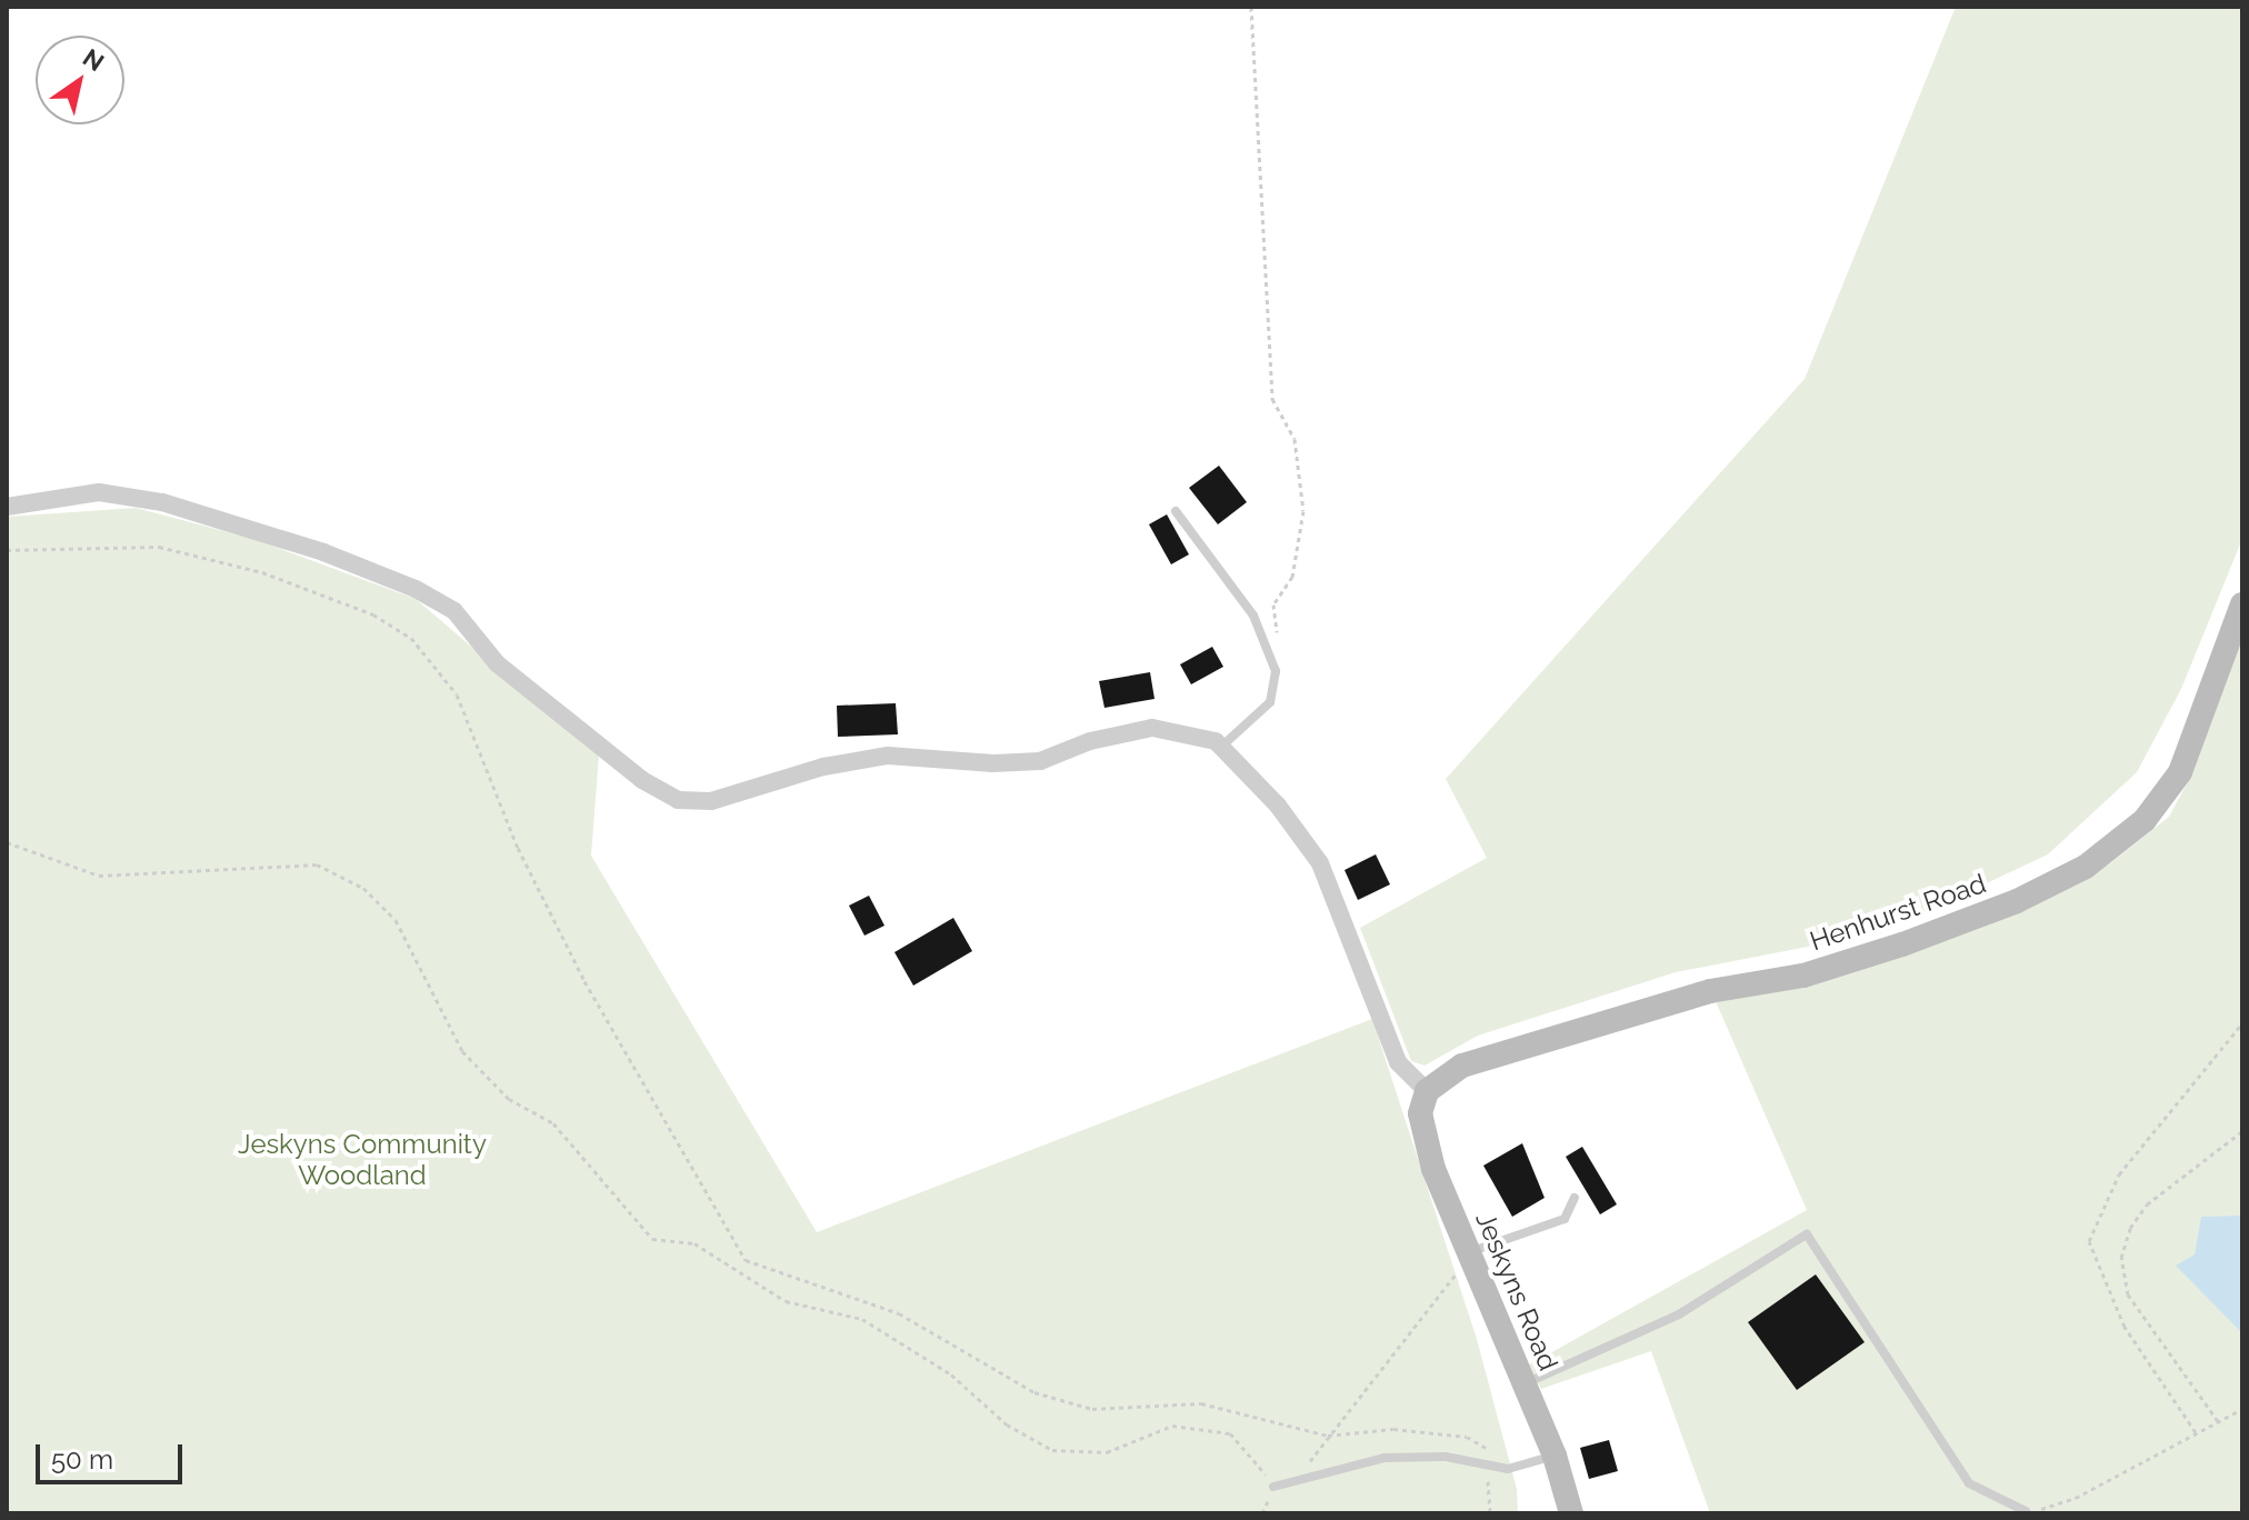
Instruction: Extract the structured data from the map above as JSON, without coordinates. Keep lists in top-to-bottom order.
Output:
{
  "streets": {
    "street": ["Henhurst Road", "Jeskyns Road"]
  },
  "crossings": [
    ["Henhurst Road", "Jeskyns Road"]
  ],
  "parks": ["Jeskyns Community Woodland"],
  "scale_bar": "50 m",
  "north": "top right"
}
